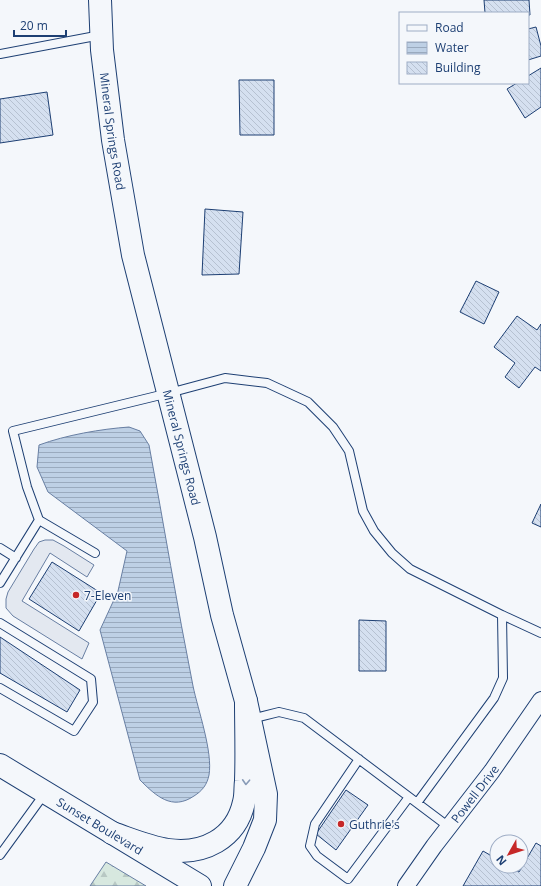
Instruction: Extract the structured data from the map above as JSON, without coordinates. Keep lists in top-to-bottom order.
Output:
{
  "streets": {
    "street": ["Mineral Springs Road", "Powell Drive", "Sunset Boulevard"]
  },
  "places": ["7-Eleven", "Guthrie's"],
  "legend": ["Road", "Water", "Building"],
  "scale_bar": "20 m",
  "north": "bottom left"
}
